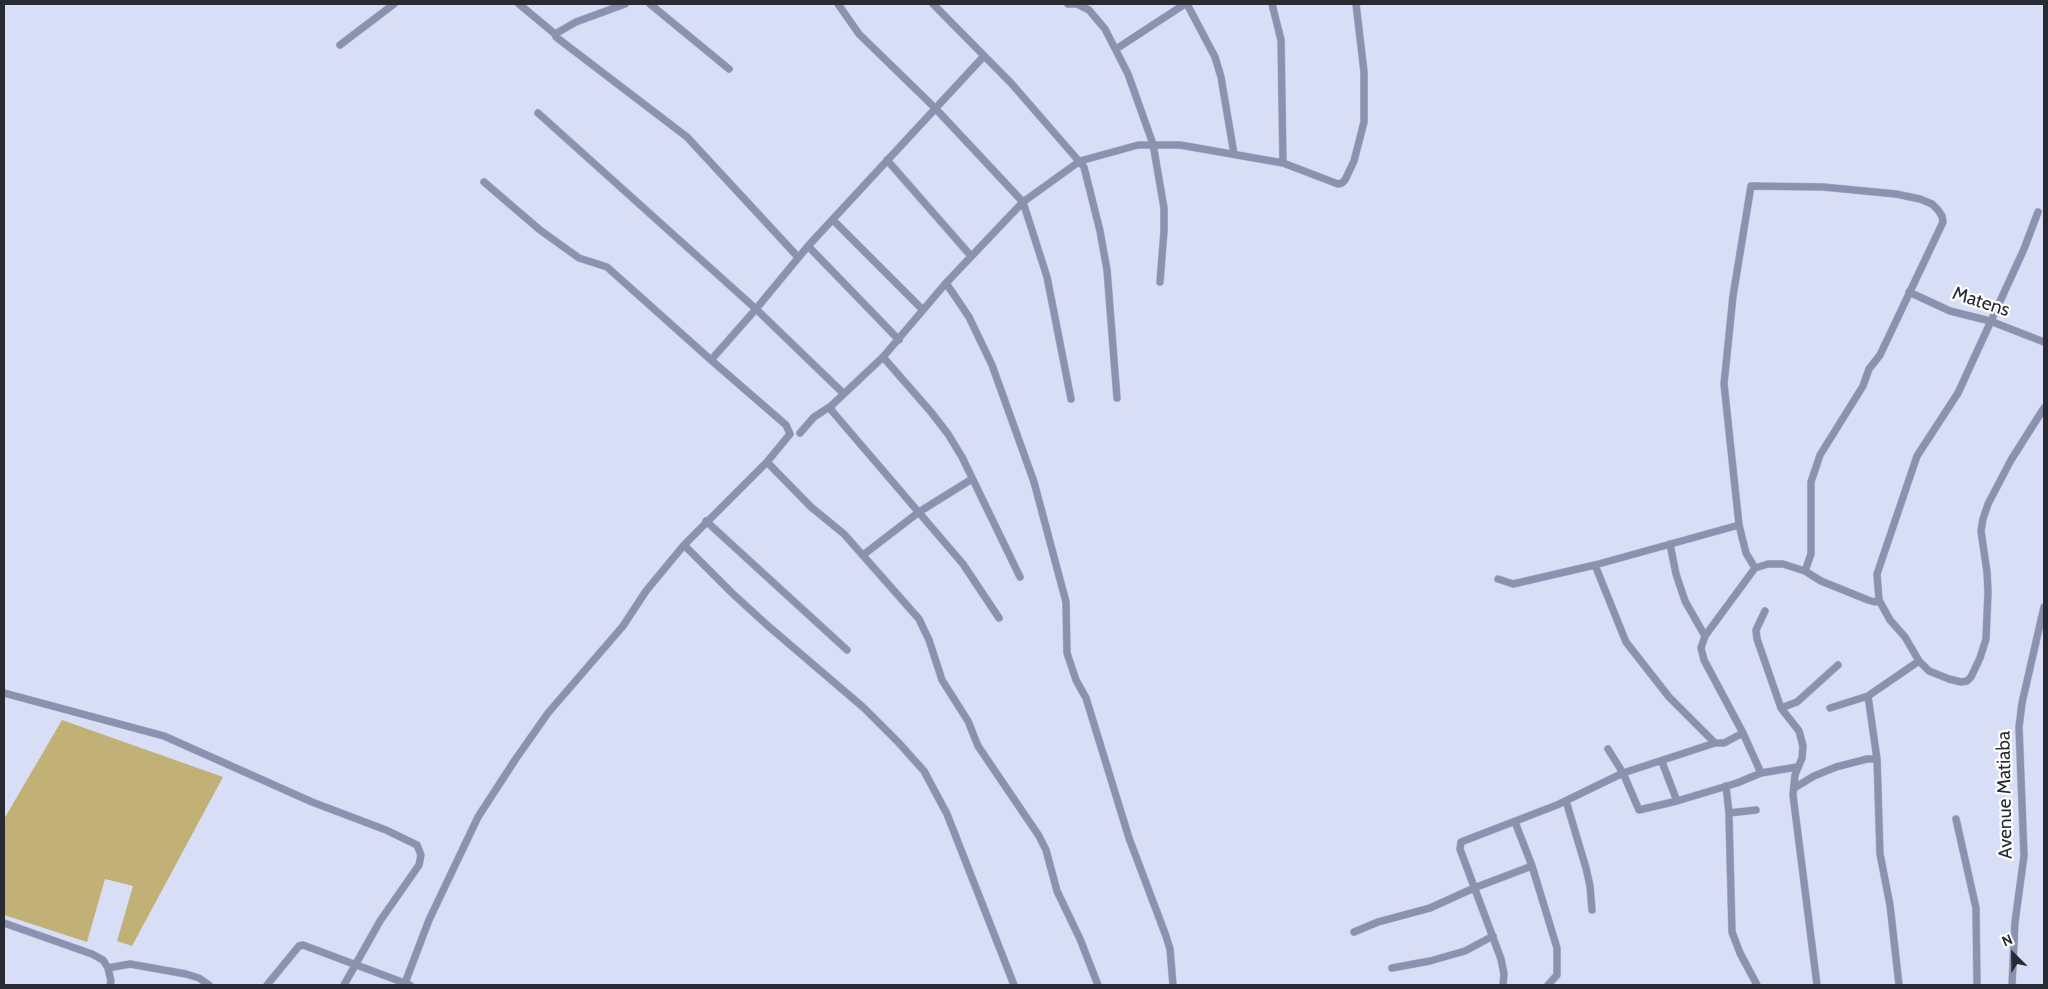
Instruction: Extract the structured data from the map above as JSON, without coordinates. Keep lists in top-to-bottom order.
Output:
{
  "streets": {
    "street": ["Matens", "Avenue Matiaba"]
  },
  "north": "top left"
}
